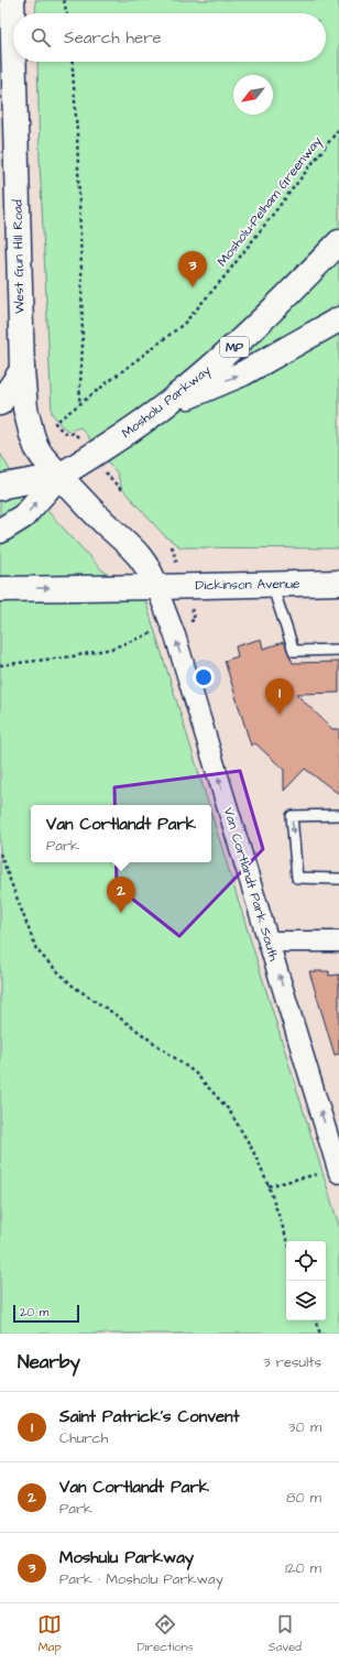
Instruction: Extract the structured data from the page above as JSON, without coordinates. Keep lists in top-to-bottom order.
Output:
{
  "streets": {
    "main road": [
      "West Gun Hill Road",
      "MP",
      "Mosholu Parkway",
      "Dickinson Avenue",
      "Van Cortlandt Park South"
    ],
    "path": ["Mosholu-Pelham Greenway"]
  },
  "crossings": [
    ["West Gun Hill Road", "Mosholu Parkway"],
    ["West Gun Hill Road", "Van Cortlandt Park South"],
    ["Mosholu Parkway", "Van Cortlandt Park South"],
    ["Dickinson Avenue", "Van Cortlandt Park South"]
  ],
  "one_way": ["Dickinson Avenue", "Van Cortlandt Park South"],
  "scale_bar": "20 m",
  "north": "bottom left",
  "page": {
    "search": "Search here",
    "pins": ["3", "1", "2"],
    "popup": ["Van Cortlandt Park", "Park"],
    "scale": "20 m",
    "heading": ["Nearby", "3 results"],
    "list": [
      {
        "mark": "1",
        "name": "Saint Patrick's Convent",
        "note": "Church",
        "value": "30 m"
      },
      {
        "mark": "2",
        "name": "Van Cortlandt Park",
        "note": "Park",
        "value": "80 m"
      },
      {
        "mark": "3",
        "name": "Moshulu Parkway",
        "note": "Park · Mosholu Parkway",
        "value": "120 m"
      }
    ],
    "nav": ["Map", "Directions", "Saved"]
  }
}
